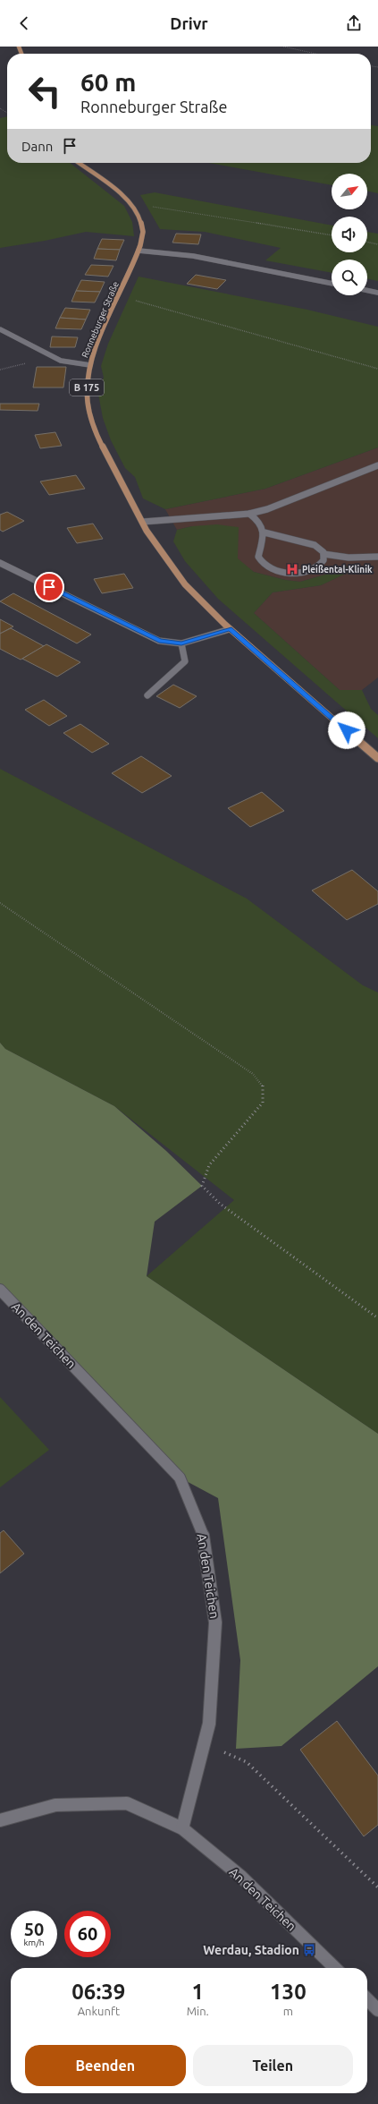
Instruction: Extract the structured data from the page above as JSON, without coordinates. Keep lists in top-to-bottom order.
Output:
{
  "streets": {
    "main road": ["Ronneburger Straße", "B 175"],
    "street": ["An den Teichen"]
  },
  "places": {
    "hospital": ["Pleißental-Klinik"],
    "bus stop": ["Werdau, Stadion"]
  },
  "north": "top right",
  "page": {
    "header": "Drivr",
    "turn": ["60 m", "Ronneburger Straße"],
    "then": "Dann",
    "speed": "50 km/h",
    "limit": "60",
    "eta": [
      "06:39",
      "Ankunft",
      "1",
      "Min.",
      "130",
      "m"
    ],
    "buttons": ["Beenden", "Teilen"]
  }
}
